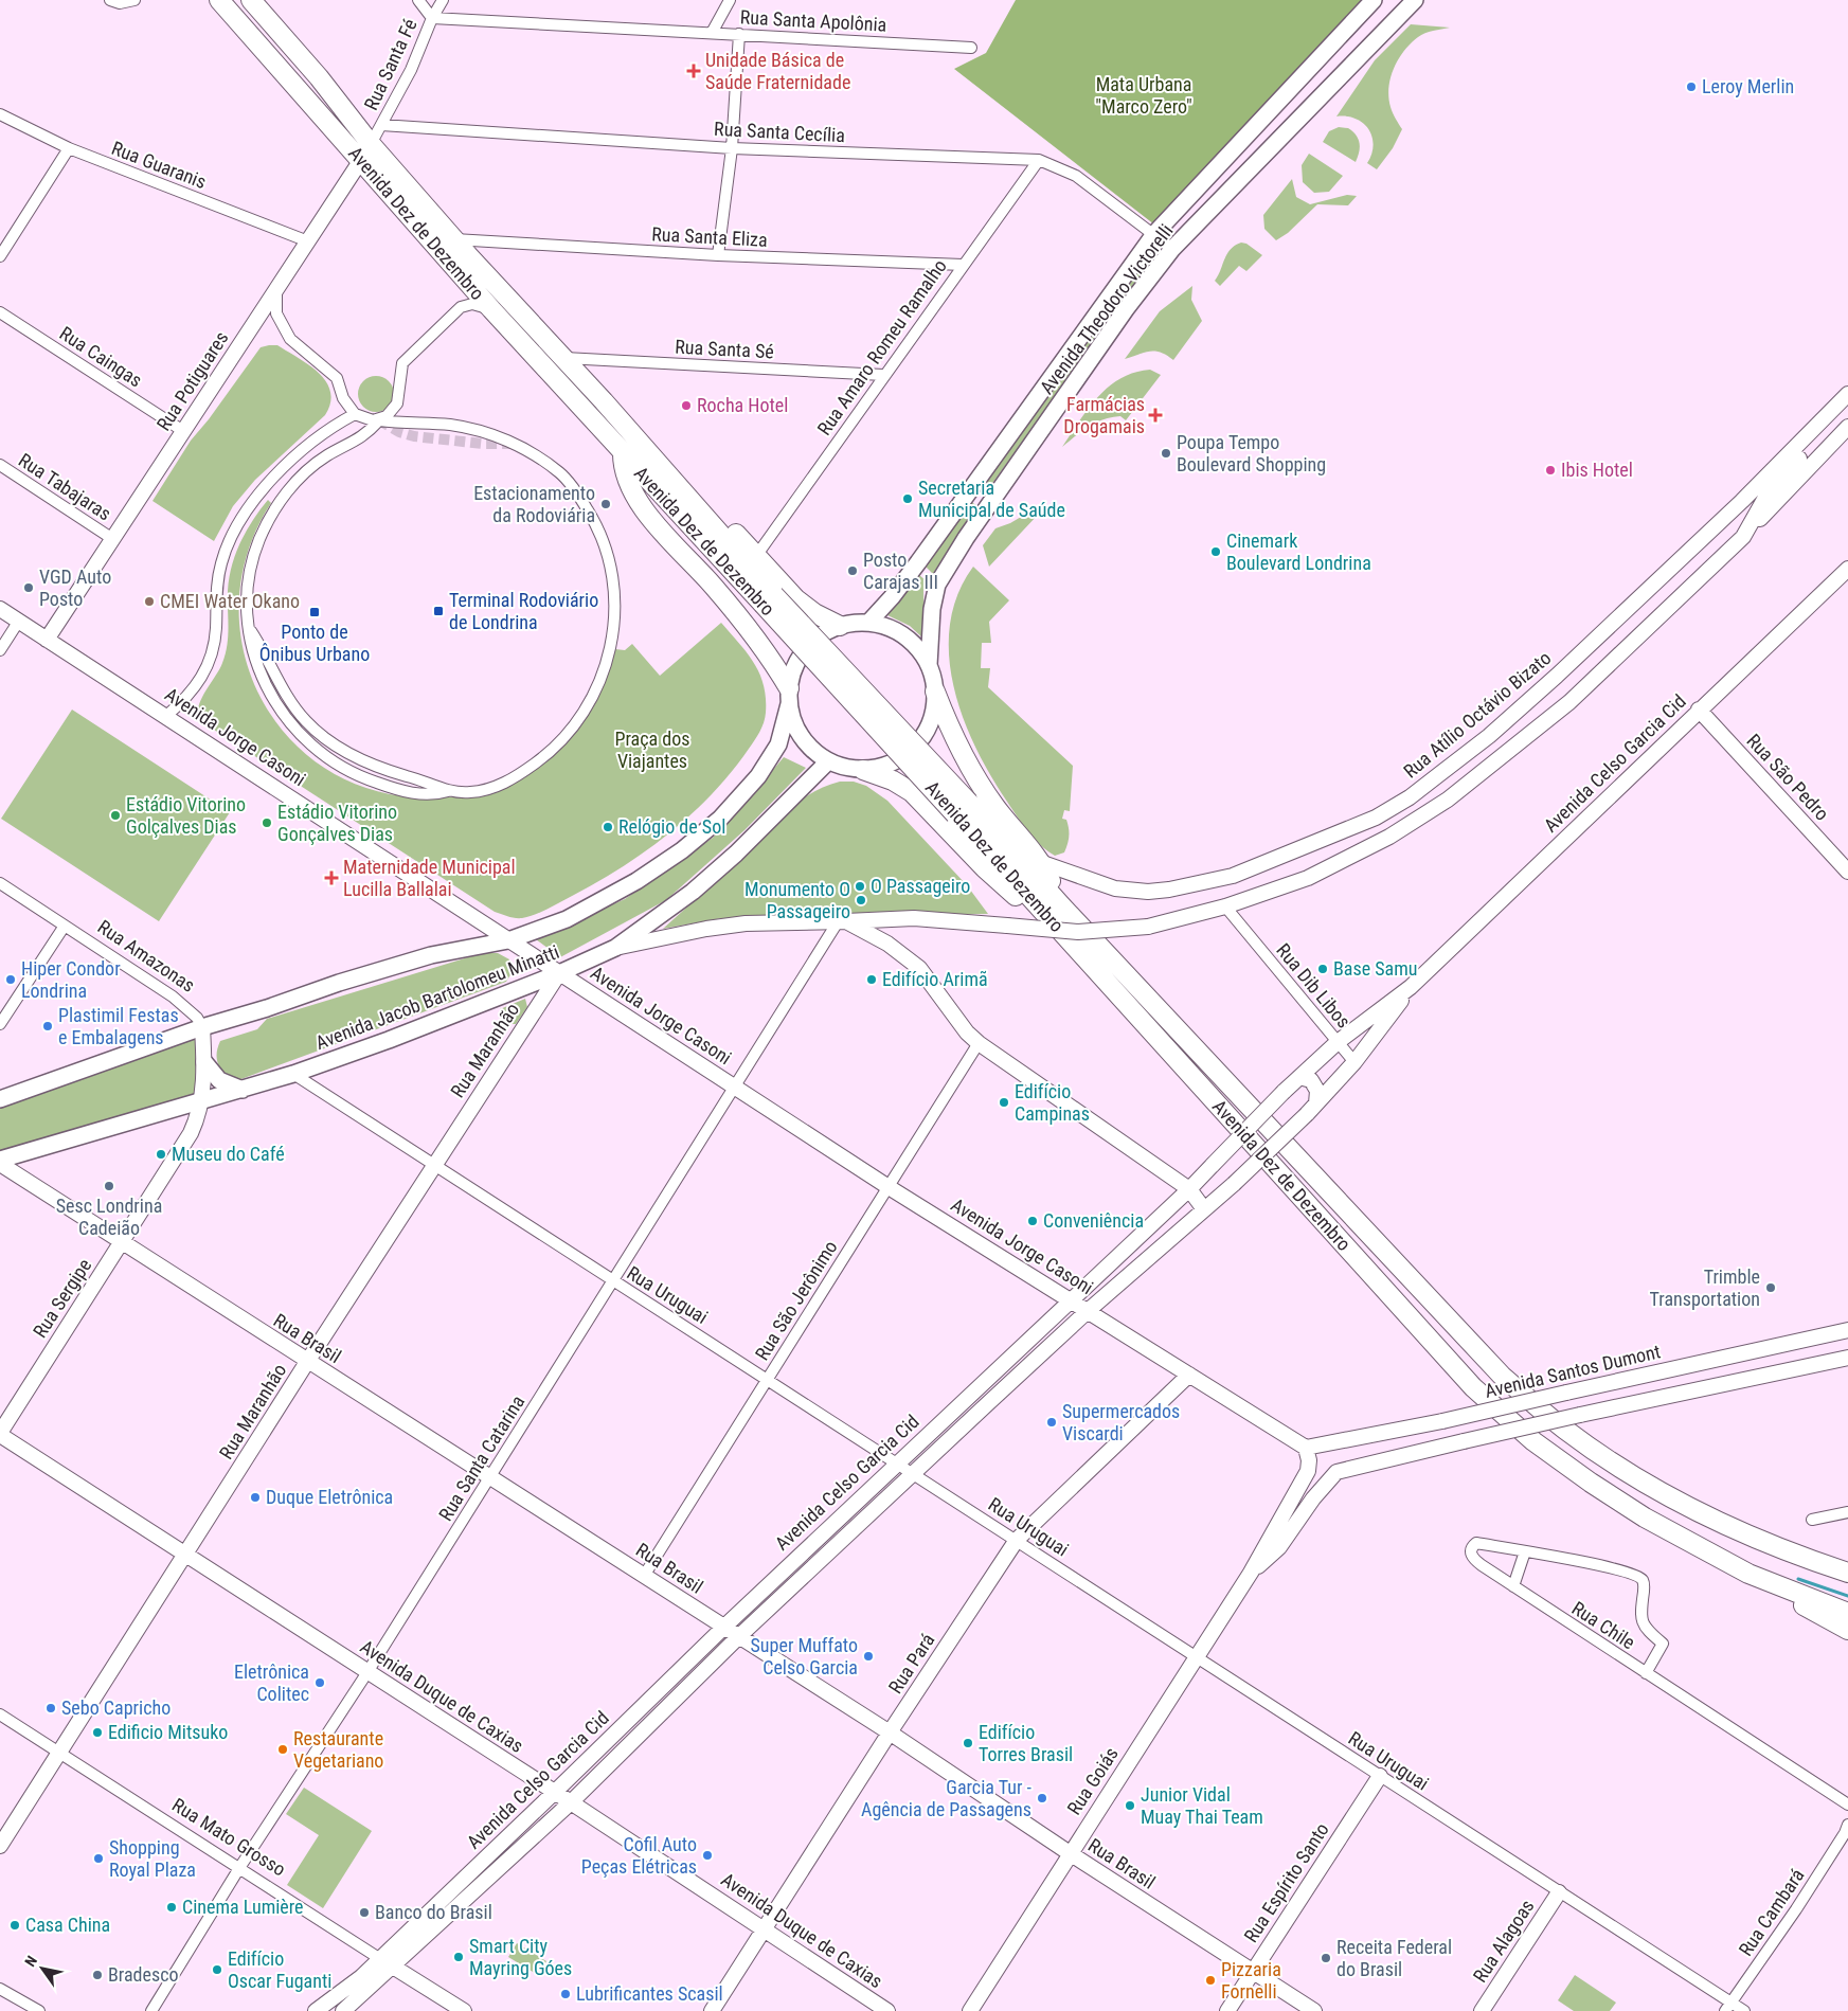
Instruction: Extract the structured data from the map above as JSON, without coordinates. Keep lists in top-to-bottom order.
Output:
{
  "streets": {
    "highway": ["Avenida Dez de Dezembro"],
    "main road": ["Avenida Theodoro Victorelli", "Avenida Jacob Bartolomeu Minatti"],
    "street": [
      "Rua Santa Apolônia",
      "Rua Santa Fé",
      "Rua Santa Cecília",
      "Rua Guaranis",
      "Rua Santa Eliza",
      "Rua Amaro Romeu Ramalho",
      "Rua Santa Sé",
      "Rua Caingas",
      "Rua Potiguares",
      "Rua Tabajaras",
      "Rua Atílio Octávio Bizato",
      "Avenida Jorge Casoni",
      "Avenida Celso Garcia Cid",
      "Rua São Pedro",
      "Rua Amazonas",
      "Rua Dib Libos",
      "Rua Maranhão",
      "Rua Uruguai",
      "Rua Sergipe",
      "Rua São Jerônimo",
      "Rua Brasil",
      "Avenida Santos Dumont",
      "Rua Santa Catarina",
      "Rua Chile",
      "Rua Pará",
      "Avenida Duque de Caxias",
      "Rua Goiás",
      "Rua Mato Grosso",
      "Rua Espírito Santo",
      "Rua Cambará",
      "Rua Alagoas"
    ]
  },
  "crossings": [
    ["Rua Santa Apolônia", "Rua Santa Fé"],
    ["Rua Santa Fé", "Rua Santa Cecília"],
    ["Rua Santa Fé", "Avenida Dez de Dezembro"],
    ["Rua Santa Fé", "Rua Potiguares"],
    ["Rua Santa Cecília", "Avenida Theodoro Victorelli"],
    ["Rua Santa Cecília", "Rua Amaro Romeu Ramalho"],
    ["Rua Guaranis", "Rua Potiguares"],
    ["Avenida Dez de Dezembro", "Rua Santa Eliza"],
    ["Avenida Dez de Dezembro", "Rua Santa Sé"],
    ["Avenida Dez de Dezembro", "Rua Potiguares"],
    ["Rua Santa Eliza", "Rua Amaro Romeu Ramalho"],
    ["Avenida Theodoro Victorelli", "Avenida Jacob Bartolomeu Minatti"],
    ["Rua Amaro Romeu Ramalho", "Rua Santa Sé"],
    ["Rua Caingas", "Rua Potiguares"],
    ["Rua Potiguares", "Rua Tabajaras"],
    ["Rua Potiguares", "Avenida Jorge Casoni"],
    ["Avenida Jorge Casoni", "Avenida Celso Garcia Cid"],
    ["Avenida Jorge Casoni", "Avenida Jacob Bartolomeu Minatti"],
    ["Avenida Jorge Casoni", "Rua Maranhão"],
    ["Avenida Jorge Casoni", "Rua São Jerônimo"],
    ["Avenida Jorge Casoni", "Avenida Santos Dumont"],
    ["Avenida Jorge Casoni", "Rua Santa Catarina"],
    ["Avenida Jorge Casoni", "Rua Pará"],
    ["Avenida Jorge Casoni", "Rua Goiás"],
    ["Avenida Celso Garcia Cid", "Rua São Pedro"],
    ["Avenida Celso Garcia Cid", "Rua Dib Libos"],
    ["Avenida Celso Garcia Cid", "Rua Uruguai"],
    ["Avenida Celso Garcia Cid", "Rua Brasil"],
    ["Avenida Celso Garcia Cid", "Avenida Duque de Caxias"],
    ["Avenida Celso Garcia Cid", "Rua Mato Grosso"],
    ["Rua Amazonas", "Avenida Jacob Bartolomeu Minatti"],
    ["Avenida Jacob Bartolomeu Minatti", "Rua Maranhão"],
    ["Avenida Jacob Bartolomeu Minatti", "Rua Uruguai"],
    ["Avenida Jacob Bartolomeu Minatti", "Rua Sergipe"],
    ["Rua Maranhão", "Rua Uruguai"],
    ["Rua Maranhão", "Rua Brasil"],
    ["Rua Maranhão", "Avenida Duque de Caxias"],
    ["Rua Maranhão", "Rua Mato Grosso"],
    ["Rua Uruguai", "Rua São Jerônimo"],
    ["Rua Uruguai", "Rua Santa Catarina"],
    ["Rua Uruguai", "Rua Pará"],
    ["Rua Uruguai", "Rua Goiás"],
    ["Rua Uruguai", "Rua Espírito Santo"],
    ["Rua Uruguai", "Rua Cambará"],
    ["Rua Uruguai", "Rua Alagoas"],
    ["Rua Sergipe", "Rua Brasil"],
    ["Rua Sergipe", "Avenida Duque de Caxias"],
    ["Rua São Jerônimo", "Rua Brasil"],
    ["Rua Brasil", "Rua Santa Catarina"],
    ["Rua Brasil", "Rua Pará"],
    ["Rua Brasil", "Rua Goiás"],
    ["Rua Brasil", "Rua Espírito Santo"],
    ["Avenida Santos Dumont", "Rua Goiás"],
    ["Rua Santa Catarina", "Avenida Duque de Caxias"],
    ["Rua Santa Catarina", "Rua Mato Grosso"],
    ["Rua Pará", "Avenida Duque de Caxias"]
  ],
  "parks": ["Mata Urbana \"Marco Zero\"", "Praça dos Viajantes"],
  "places": {
    "health": ["Unidade Básica de Saúde Fraternidade", "Farmácias Drogamais", "Maternidade Municipal Lucilla Ballalai"],
    "other": [
      "Leroy Merlin",
      "Rocha Hotel",
      "Poupa Tempo Boulevard Shopping",
      "Ibis Hotel",
      "Secretaria Municipal de Saúde",
      "Estacionamento da Rodoviária",
      "Cinemark Boulevard Londrina",
      "Posto Carajas III",
      "VGD Auto Posto",
      "CMEI Water Okano",
      "Estádio Vitorino Golçalves Dias",
      "Estádio Vitorino Gonçalves Dias",
      "Relógio de Sol",
      "O Passageiro",
      "Monumento O Passageiro",
      "Base Samu",
      "Hiper Condor Londrina",
      "Edifício Arimã",
      "Plastimil Festas e Embalagens",
      "Edifício Campinas",
      "Museu do Café",
      "Sesc Londrina Cadeião",
      "Conveniência",
      "Trimble Transportation",
      "Supermercados Viscardi",
      "Duque Eletrônica",
      "Super Muffato Celso Garcia",
      "Eletrônica Colitec",
      "Sebo Capricho",
      "Edificio Mitsuko",
      "Edifício Torres Brasil",
      "Restaurante Vegetariano",
      "Garcia Tur - Agência de Passagens",
      "Junior Vidal Muay Thai Team",
      "Cofil Auto Peças Elétricas",
      "Shopping Royal Plaza",
      "Cinema Lumière",
      "Banco do Brasil",
      "Casa China",
      "Smart City Mayring Góes",
      "Receita Federal do Brasil",
      "Edifício Oscar Fuganti",
      "Bradesco",
      "Pizzaria Fornelli",
      "Lubrificantes Scasil"
    ],
    "transit": ["Terminal Rodoviário de Londrina", "Ponto de Ônibus Urbano"]
  },
  "north": "top left"
}
